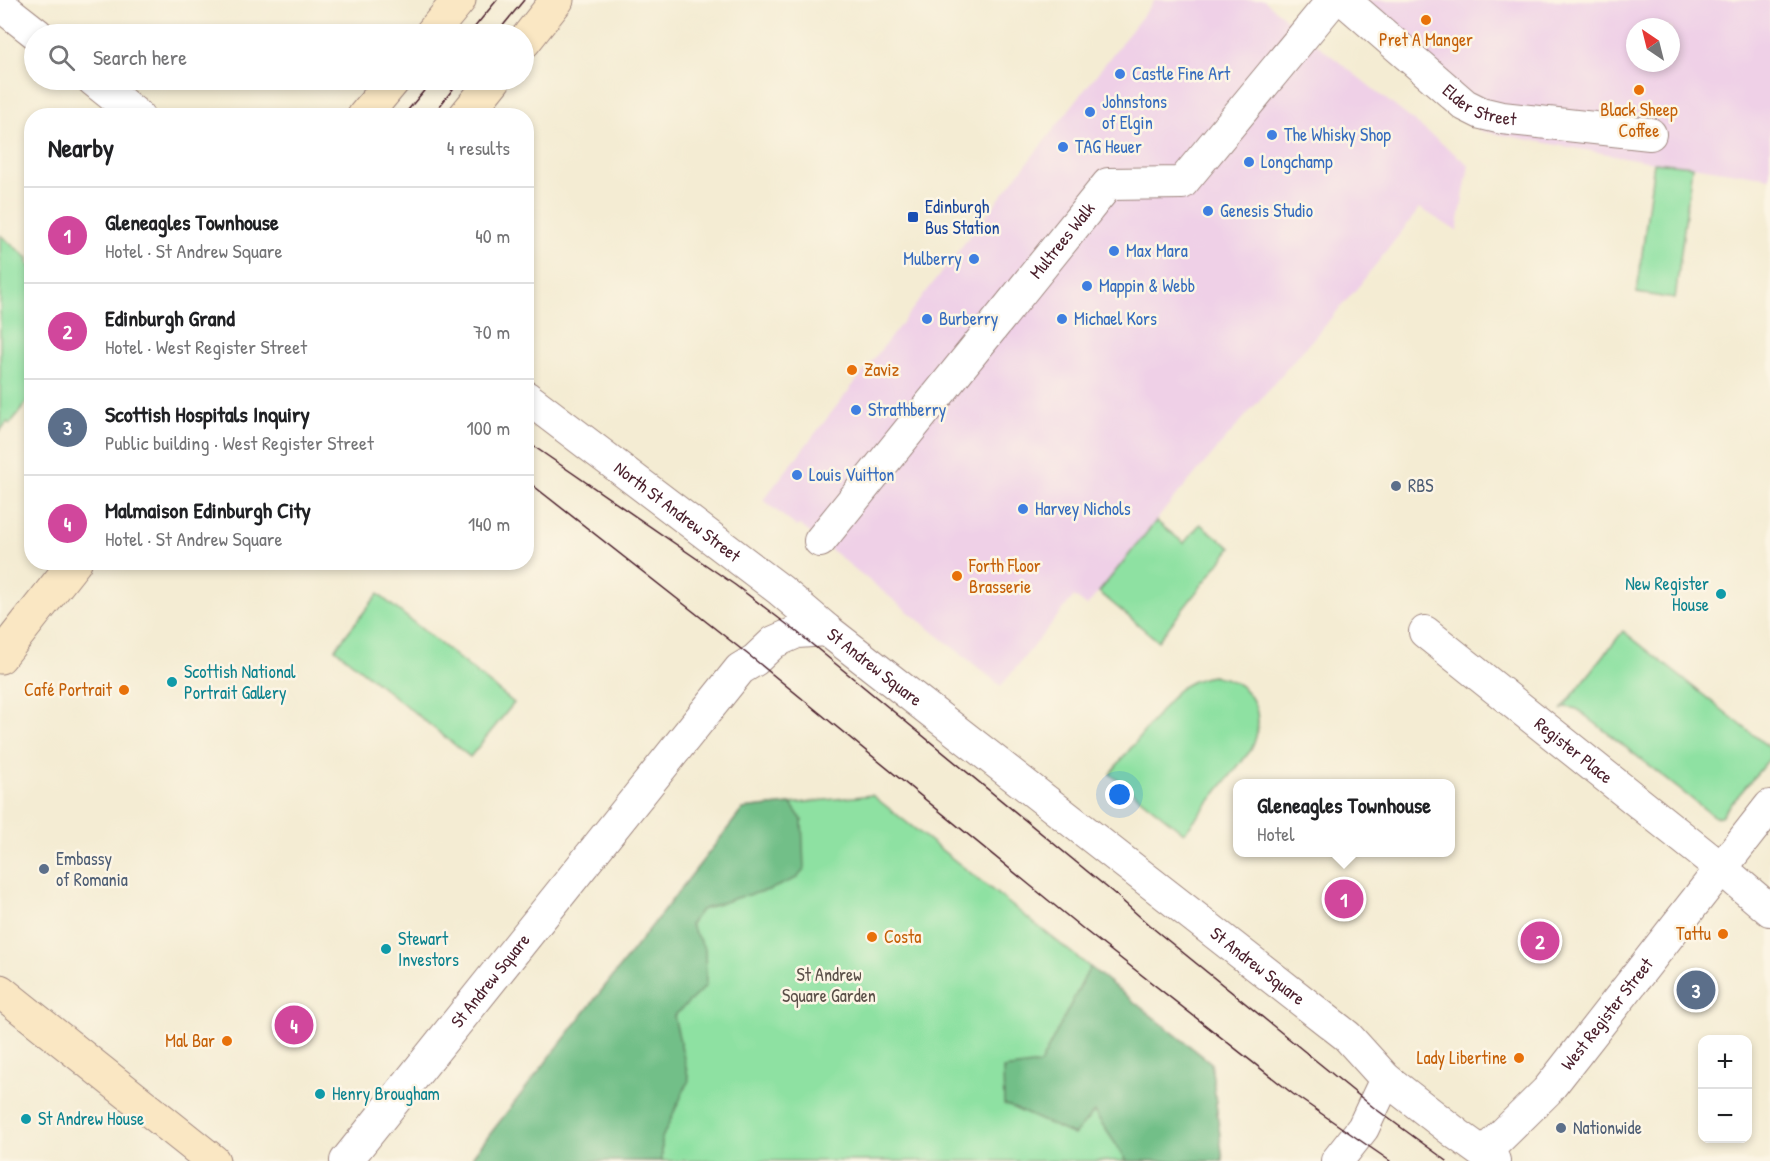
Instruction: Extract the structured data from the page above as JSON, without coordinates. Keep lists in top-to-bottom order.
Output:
{
  "streets": {
    "street": [
      "Elder Street",
      "Multrees Walk",
      "North St Andrew Street",
      "St Andrew Square",
      "Register Place",
      "West Register Street"
    ]
  },
  "crossings": [
    ["North St Andrew Street", "St Andrew Square"],
    ["St Andrew Square", "West Register Street"],
    ["Register Place", "West Register Street"]
  ],
  "parks": ["St Andrew Square Garden"],
  "places": {
    "other": [
      "Pret A Manger",
      "Castle Fine Art",
      "Black Sheep Coffee",
      "Johnstons of Elgin",
      "The Whisky Shop",
      "TAG Heuer",
      "Longchamp",
      "Genesis Studio",
      "Max Mara",
      "Mulberry",
      "Mappin & Webb",
      "Burberry",
      "Michael Kors",
      "Zaviz",
      "Strathberry",
      "Louis Vuitton",
      "RBS",
      "Harvey Nichols",
      "Forth Floor Brasserie",
      "New Register House",
      "Scottish National Portrait Gallery",
      "Café Portrait",
      "Embassy of Romania",
      "Tattu",
      "Costa",
      "Stewart Investors",
      "Mal Bar",
      "Lady Libertine",
      "Henry Brougham",
      "St Andrew House",
      "Nationwide"
    ],
    "transit": ["Edinburgh Bus Station"]
  },
  "north": "top left",
  "page": {
    "search": "Search here",
    "heading": ["Nearby", "4 results"],
    "list": [
      {
        "mark": "1",
        "name": "Gleneagles Townhouse",
        "note": "Hotel · St Andrew Square",
        "value": "40 m"
      },
      {
        "mark": "2",
        "name": "Edinburgh Grand",
        "note": "Hotel · West Register Street",
        "value": "70 m"
      },
      {
        "mark": "3",
        "name": "Scottish Hospitals Inquiry",
        "note": "Public building · West Register Street",
        "value": "100 m"
      },
      {
        "mark": "4",
        "name": "Malmaison Edinburgh City",
        "note": "Hotel · St Andrew Square",
        "value": "140 m"
      }
    ],
    "popup": ["Gleneagles Townhouse", "Hotel"],
    "pins": [
      "1",
      "2",
      "3",
      "4"
    ],
    "map_buttons": ["+", "−"]
  }
}
